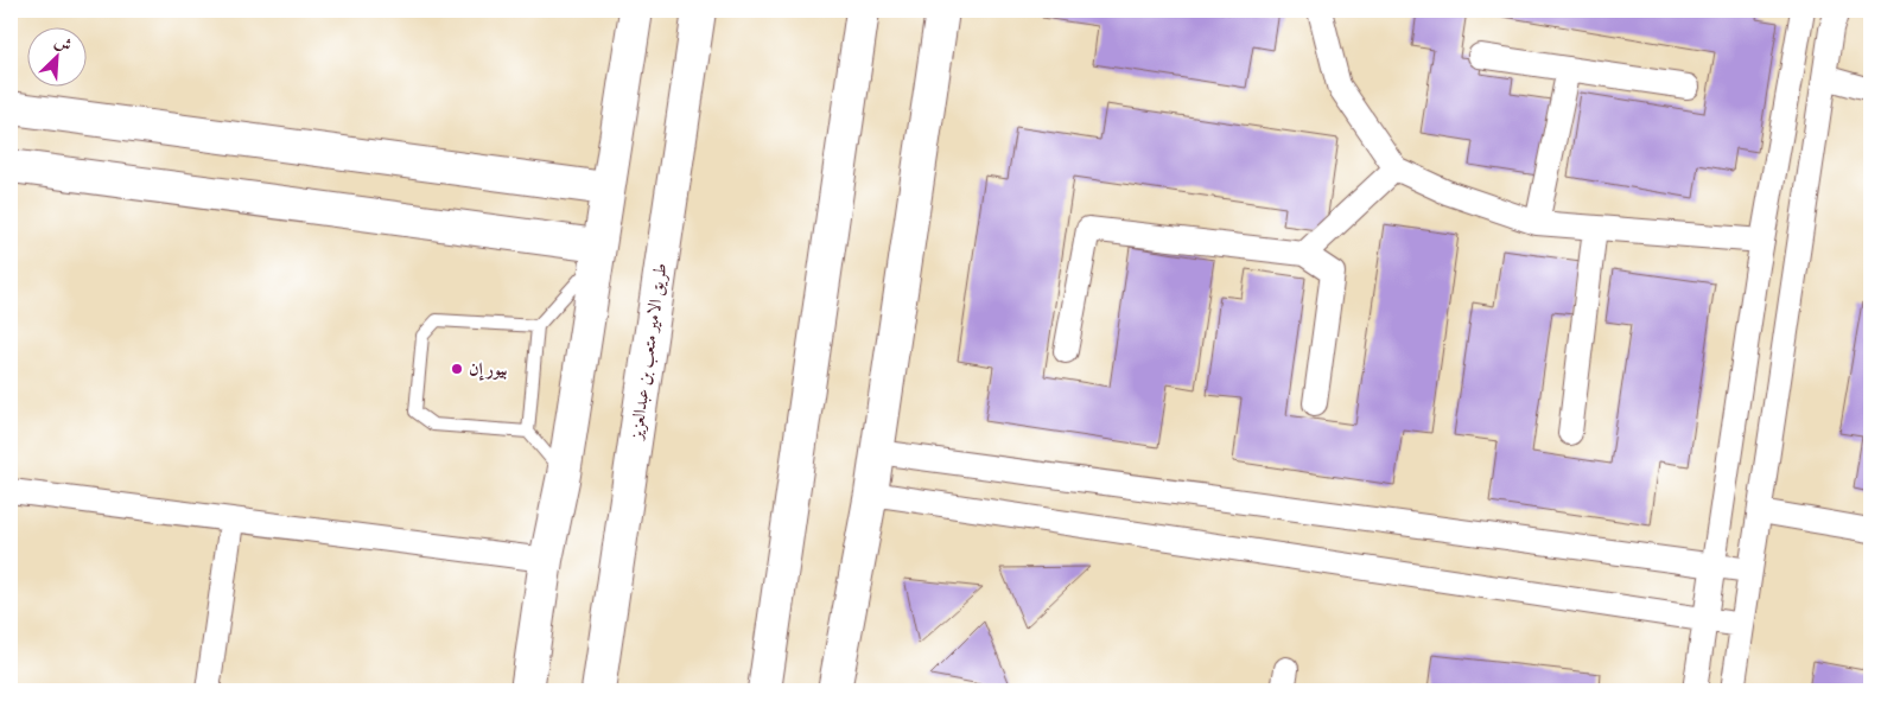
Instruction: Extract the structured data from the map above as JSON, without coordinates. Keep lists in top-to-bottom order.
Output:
{
  "streets": {
    "street": ["طريق الامير متعب بن عبدالعزيز"]
  },
  "places": ["بيور إن"],
  "north": "top right"
}
